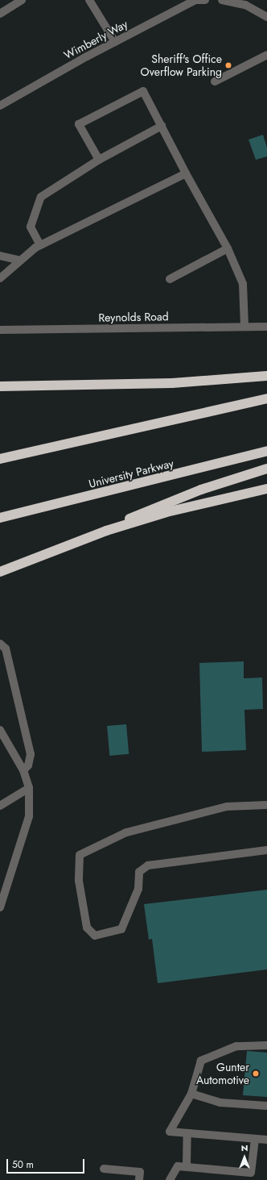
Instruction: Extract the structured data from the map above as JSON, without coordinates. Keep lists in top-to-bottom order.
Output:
{
  "streets": {
    "highway": ["University Parkway"],
    "street": ["Wimberly Way", "Reynolds Road"]
  },
  "places": ["Sheriff's Office Overflow Parking", "Gunter Automotive"],
  "scale_bar": "50 m",
  "north": "top"
}
